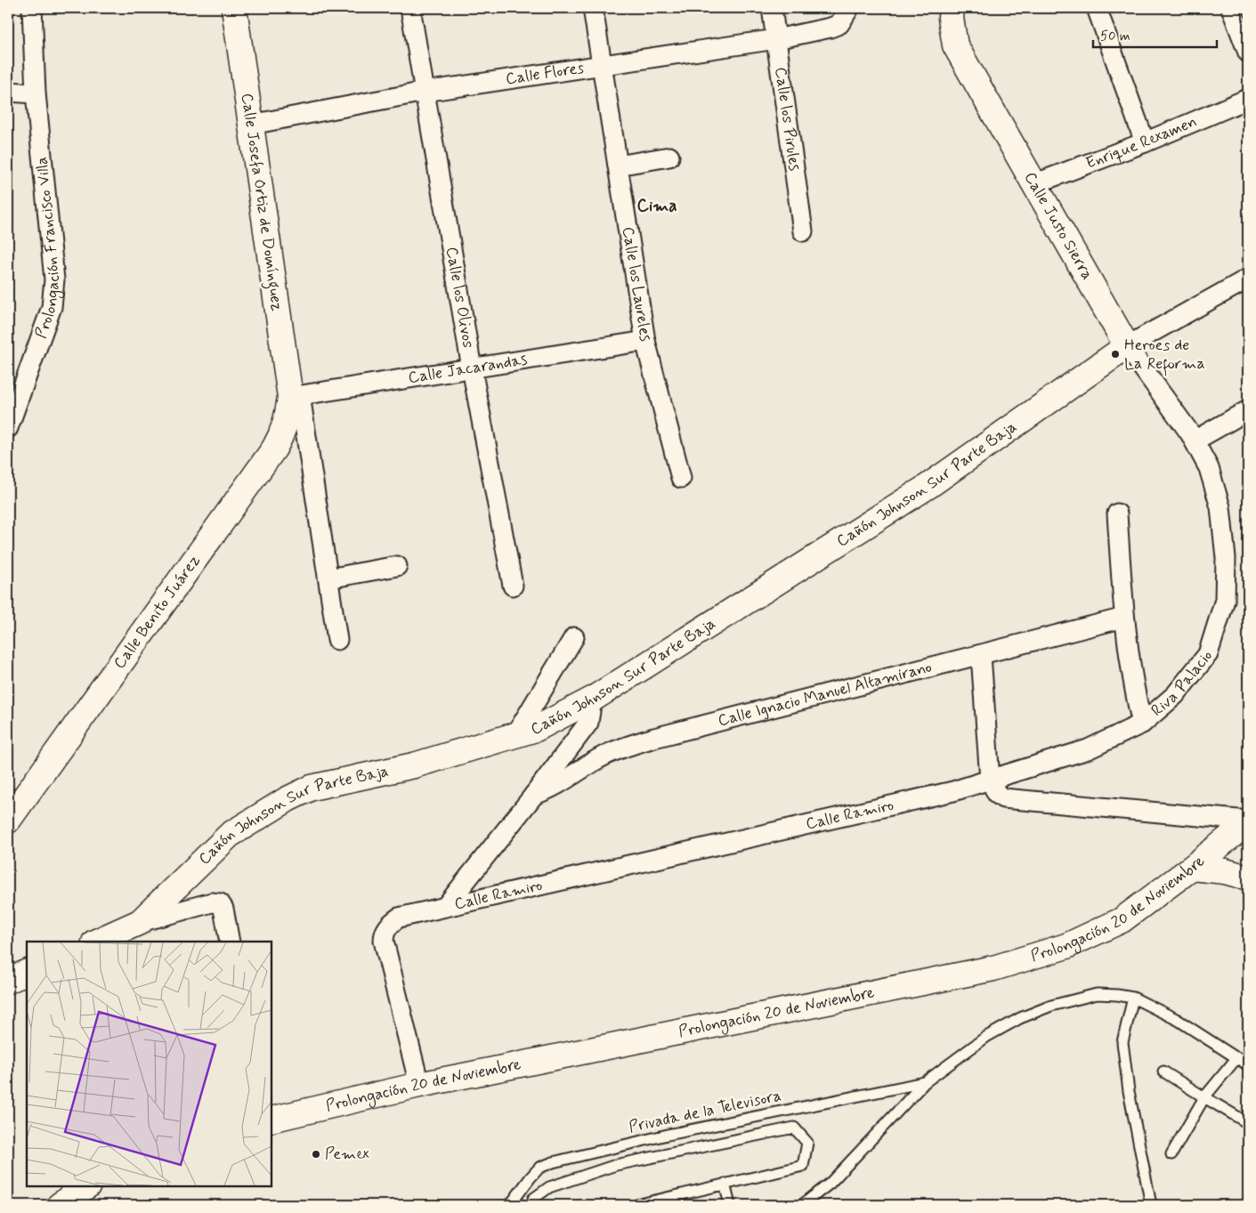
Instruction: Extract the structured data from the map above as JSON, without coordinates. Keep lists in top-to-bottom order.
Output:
{
  "streets": {
    "main road": [
      "Calle Josefa Ortiz de Domínguez",
      "Calle Justo Sierra",
      "Cañón Johnson Sur Parte Baja",
      "Calle Benito Juárez",
      "Prolongación 20 de Noviembre"
    ],
    "street": [
      "Calle Flores",
      "Calle los Pirules",
      "Enrique Rexamen",
      "Prolongación Francisco Villa",
      "Calle los Laureles",
      "Calle los Olivos",
      "Calle Jacarandas",
      "Riva Palacio",
      "Calle Ignacio Manuel Altamirano",
      "Calle Ramiro"
    ],
    "lane": ["Privada de la Televisora"]
  },
  "crossings": [
    ["Calle Flores", "Calle los Pirules"],
    ["Calle Flores", "Calle Josefa Ortiz de Domínguez"],
    ["Calle Flores", "Calle los Laureles"],
    ["Calle Flores", "Calle los Olivos"],
    ["Enrique Rexamen", "Calle Justo Sierra"],
    ["Calle Josefa Ortiz de Domínguez", "Calle Jacarandas"],
    ["Calle Josefa Ortiz de Domínguez", "Calle Benito Juárez"],
    ["Calle Justo Sierra", "Cañón Johnson Sur Parte Baja"],
    ["Calle Justo Sierra", "Riva Palacio"],
    ["Calle los Laureles", "Calle Jacarandas"],
    ["Calle los Olivos", "Calle Jacarandas"],
    ["Calle Jacarandas", "Calle Benito Juárez"],
    ["Riva Palacio", "Calle Ignacio Manuel Altamirano"],
    ["Riva Palacio", "Calle Ramiro"],
    ["Calle Ramiro", "Prolongación 20 de Noviembre"]
  ],
  "districts": ["Cima"],
  "places": ["Heroes de La Reforma", "Pemex"],
  "scale_bar": "50 m"
}
